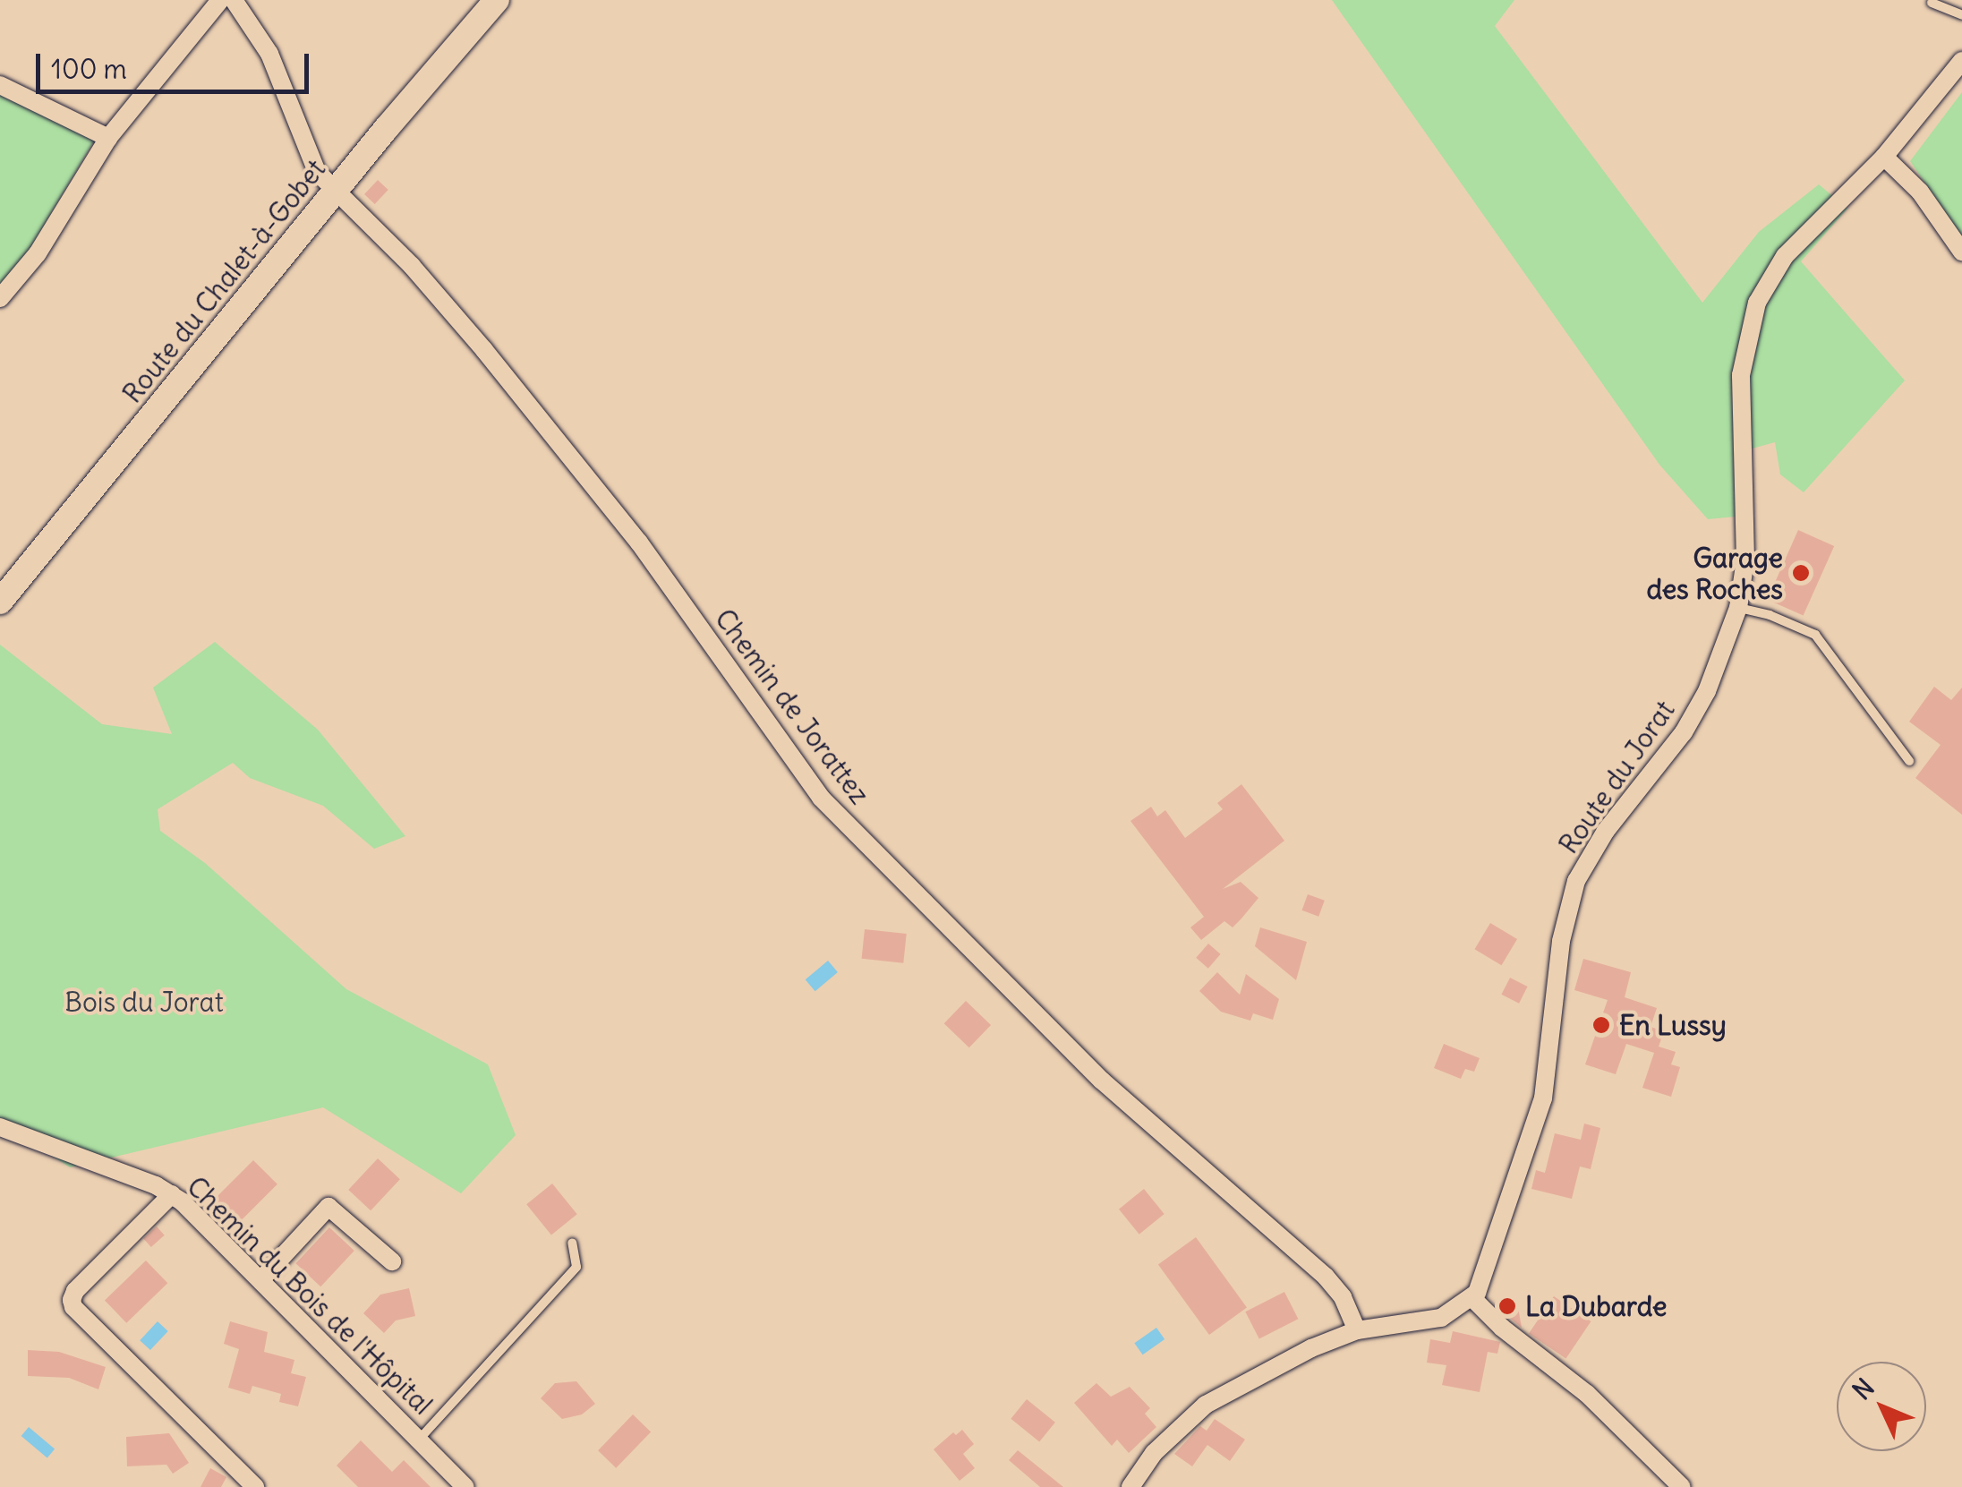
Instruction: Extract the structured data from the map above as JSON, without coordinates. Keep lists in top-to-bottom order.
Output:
{
  "streets": {
    "main road": ["Route du Chalet-à-Gobet"],
    "street": ["Chemin de Jorattez", "Route du Jorat", "Chemin du Bois de l'Hôpital"]
  },
  "crossings": [
    ["Route du Chalet-à-Gobet", "Chemin de Jorattez"]
  ],
  "parks": ["Bois du Jorat"],
  "places": ["Garage des Roches", "En Lussy", "La Dubarde"],
  "scale_bar": "100 m",
  "north": "top left"
}
